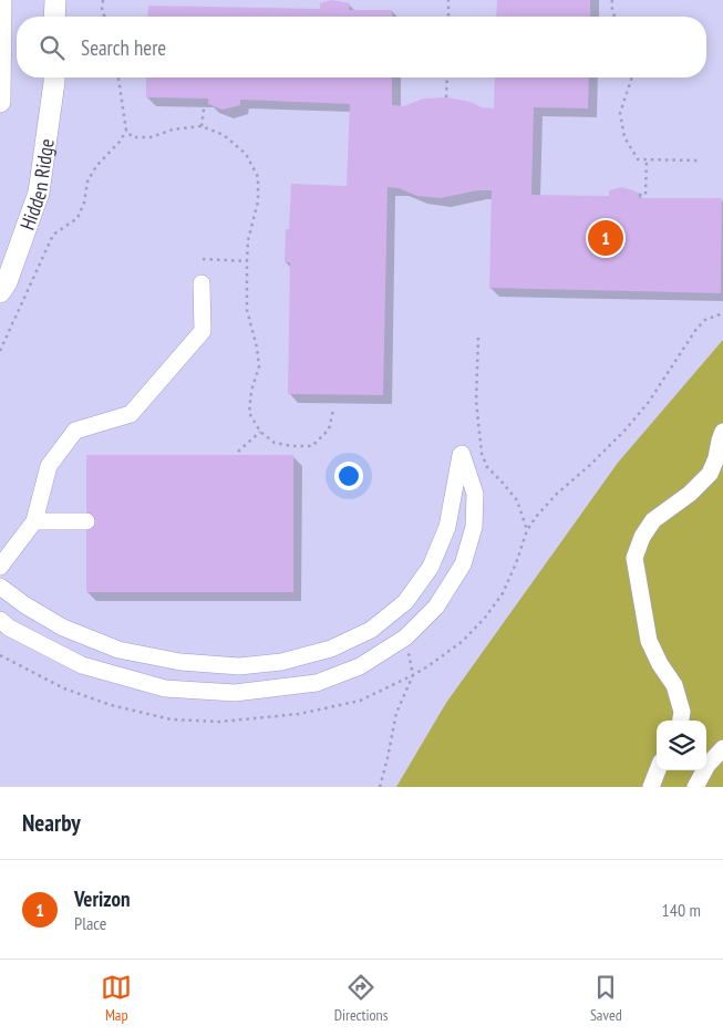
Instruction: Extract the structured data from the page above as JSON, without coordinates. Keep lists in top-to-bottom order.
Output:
{
  "streets": {
    "main road": ["Hidden Ridge"]
  },
  "page": {
    "search": "Search here",
    "pins": "1",
    "heading": "Nearby",
    "list": [
      {
        "mark": "1",
        "name": "Verizon",
        "note": "Place",
        "value": "140 m"
      }
    ],
    "nav": ["Map", "Directions", "Saved"]
  }
}
